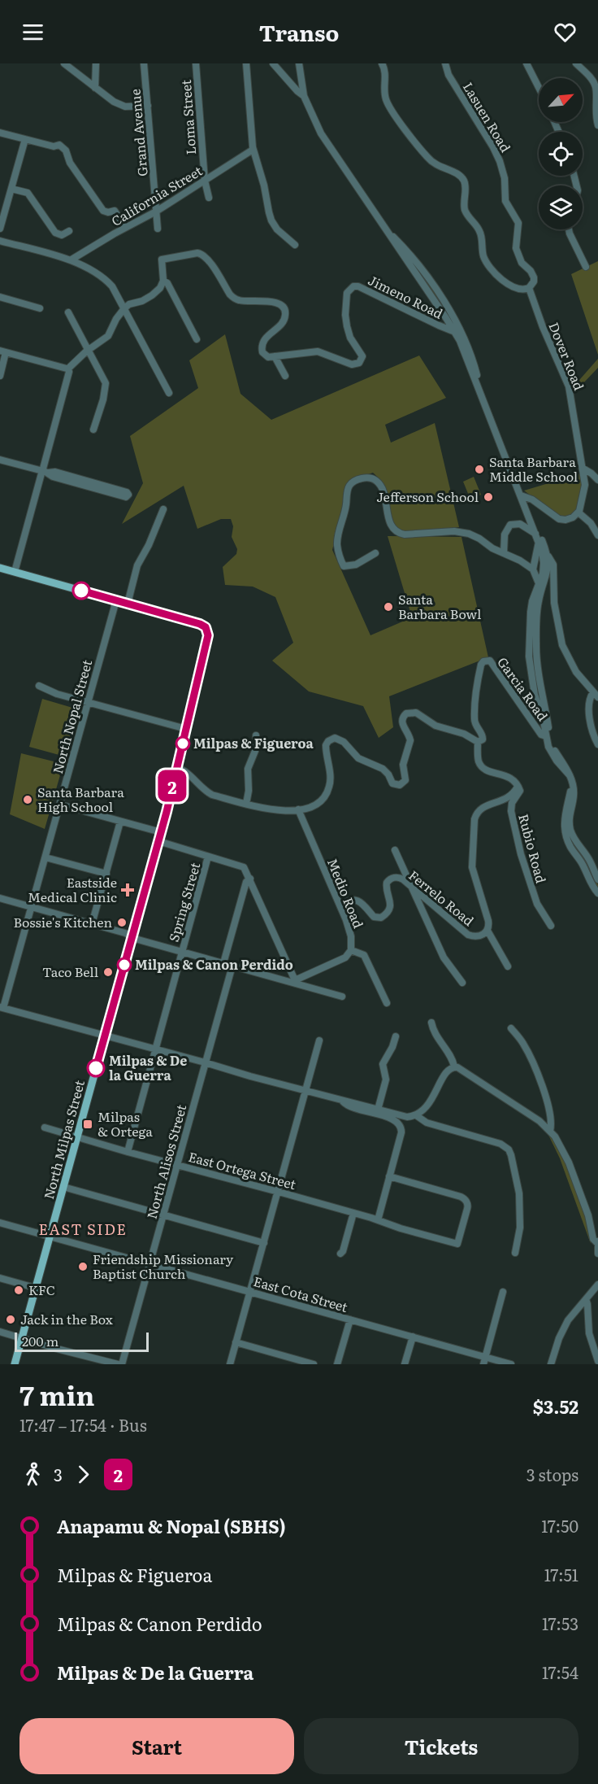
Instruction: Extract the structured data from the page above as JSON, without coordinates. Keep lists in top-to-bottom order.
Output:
{
  "streets": {
    "main road": ["North Milpas Street"],
    "street": [
      "Loma Street",
      "Lasuen Road",
      "Grand Avenue",
      "California Street",
      "Jimeno Road",
      "Dover Road",
      "Garcia Road",
      "North Nopal Street",
      "Rubio Road",
      "Medio Road",
      "Ferrelo Road",
      "Spring Street",
      "North Alisos Street",
      "East Ortega Street",
      "East Cota Street"
    ]
  },
  "crossings": [
    ["Loma Street", "California Street"],
    ["Lasuen Road", "Dover Road"],
    ["Grand Avenue", "California Street"],
    ["Rubio Road", "Ferrelo Road"],
    ["Medio Road", "Ferrelo Road"],
    ["Spring Street", "East Ortega Street"],
    ["North Milpas Street", "East Ortega Street"],
    ["North Milpas Street", "East Cota Street"],
    ["North Alisos Street", "East Ortega Street"],
    ["North Alisos Street", "East Cota Street"]
  ],
  "districts": ["EAST SIDE"],
  "places": {
    "other": [
      "Santa Barbara Middle School",
      "Jefferson School",
      "Santa Barbara Bowl",
      "Milpas & Figueroa",
      "Santa Barbara High School",
      "Bossie's Kitchen",
      "Milpas & Canon Perdido",
      "Taco Bell",
      "Milpas & De la Guerra",
      "Friendship Missionary Baptist Church",
      "KFC",
      "Jack in the Box"
    ],
    "health": ["Eastside Medical Clinic"],
    "transit": ["Milpas & Ortega"]
  },
  "lines": ["bus line 2"],
  "scale_bar": "200 m",
  "north": "top right",
  "page": {
    "header": "Transo",
    "on_map": "2",
    "scale": "200 m",
    "heading": ["7 min", "17:47 – 17:54 · Bus", "$3.52"],
    "legs": ["3", "2", "3 stops"],
    "list": [
      {
        "name": "Anapamu & Nopal (SBHS)",
        "value": "17:50"
      },
      {
        "name": "Milpas & Figueroa",
        "value": "17:51"
      },
      {
        "name": "Milpas & Canon Perdido",
        "value": "17:53"
      },
      {
        "name": "Milpas & De la Guerra",
        "value": "17:54"
      }
    ],
    "buttons": ["Start", "Tickets"]
  }
}
